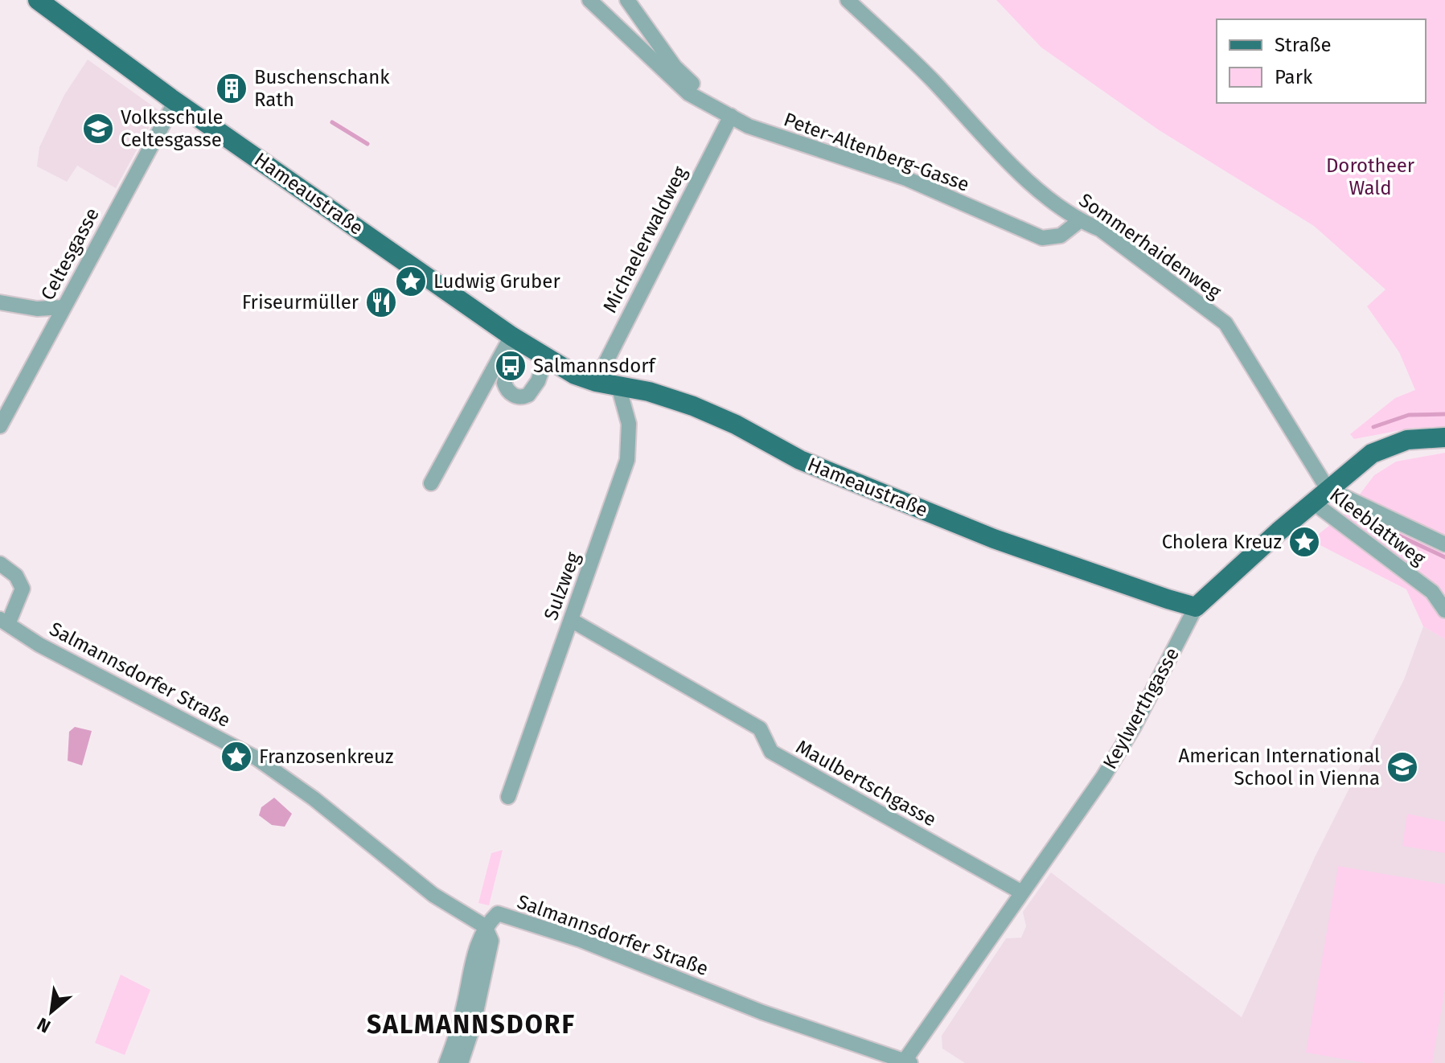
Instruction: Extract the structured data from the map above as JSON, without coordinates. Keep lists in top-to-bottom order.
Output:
{
  "streets": {
    "main road": ["Hameaustraße", "Keylwerthgasse"],
    "street": [
      "Peter-Altenberg-Gasse",
      "Michaelerwaldweg",
      "Sommerhaidenweg",
      "Celtesgasse",
      "Kleeblattweg",
      "Sulzweg",
      "Salmannsdorfer Straße",
      "Maulbertschgasse"
    ]
  },
  "crossings": [
    ["Peter-Altenberg-Gasse", "Michaelerwaldweg"],
    ["Peter-Altenberg-Gasse", "Sommerhaidenweg"],
    ["Hameaustraße", "Michaelerwaldweg"],
    ["Hameaustraße", "Celtesgasse"],
    ["Hameaustraße", "Sulzweg"],
    ["Hameaustraße", "Keylwerthgasse"],
    ["Sommerhaidenweg", "Kleeblattweg"],
    ["Sommerhaidenweg", "Keylwerthgasse"],
    ["Kleeblattweg", "Keylwerthgasse"],
    ["Sulzweg", "Maulbertschgasse"],
    ["Salmannsdorfer Straße", "Keylwerthgasse"],
    ["Keylwerthgasse", "Maulbertschgasse"]
  ],
  "districts": ["SALMANNSDORF"],
  "parks": ["Dorotheer Wald"],
  "places": {
    "building": ["Buschenschank Rath"],
    "school or university": ["Volksschule Celtesgasse", "American International School in Vienna"],
    "place": ["Ludwig Gruber", "Cholera Kreuz", "Franzosenkreuz"],
    "restaurant": ["Friseurmüller"],
    "bus stop": ["Salmannsdorf"]
  },
  "legend": ["Straße", "Park"],
  "north": "bottom left"
}
